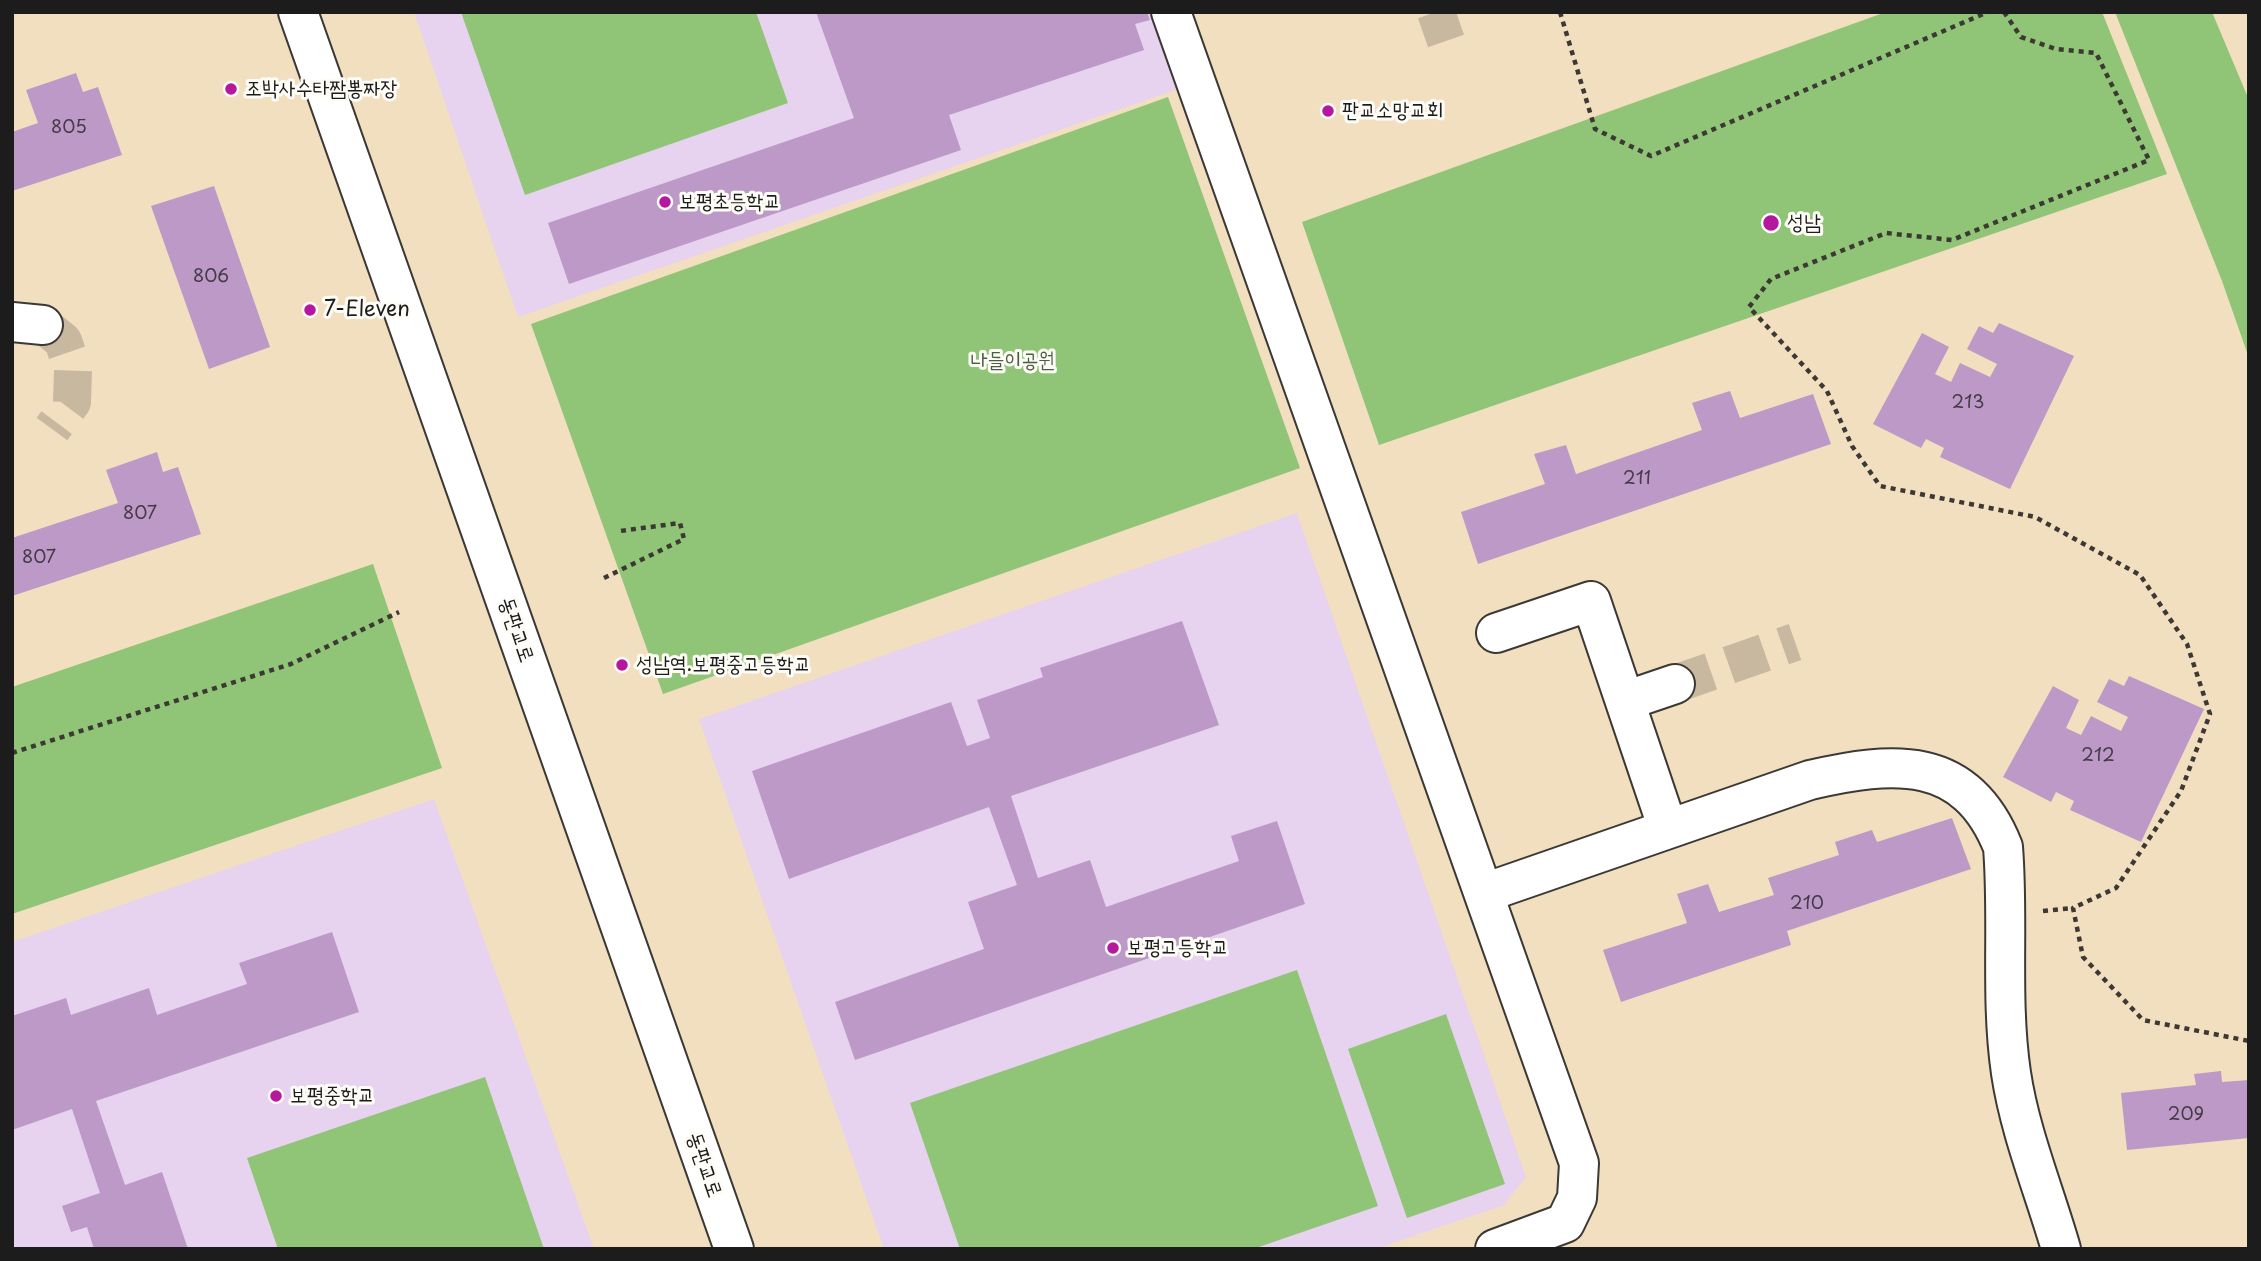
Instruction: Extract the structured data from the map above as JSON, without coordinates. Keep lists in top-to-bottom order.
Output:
{
  "streets": {
    "street": ["동판교로"]
  },
  "parks": ["나들이공원"],
  "places": [
    "조박사수타짬뽕짜장",
    "판교소망교회",
    "보평초등학교",
    "성남",
    "7-Eleven",
    "성남역.보평중고등학교",
    "보평고등학교",
    "보평중학교"
  ],
  "house_numbers": [
    "805",
    "806",
    "213",
    "211",
    "807",
    "807",
    "212",
    "210",
    "209"
  ]
}
